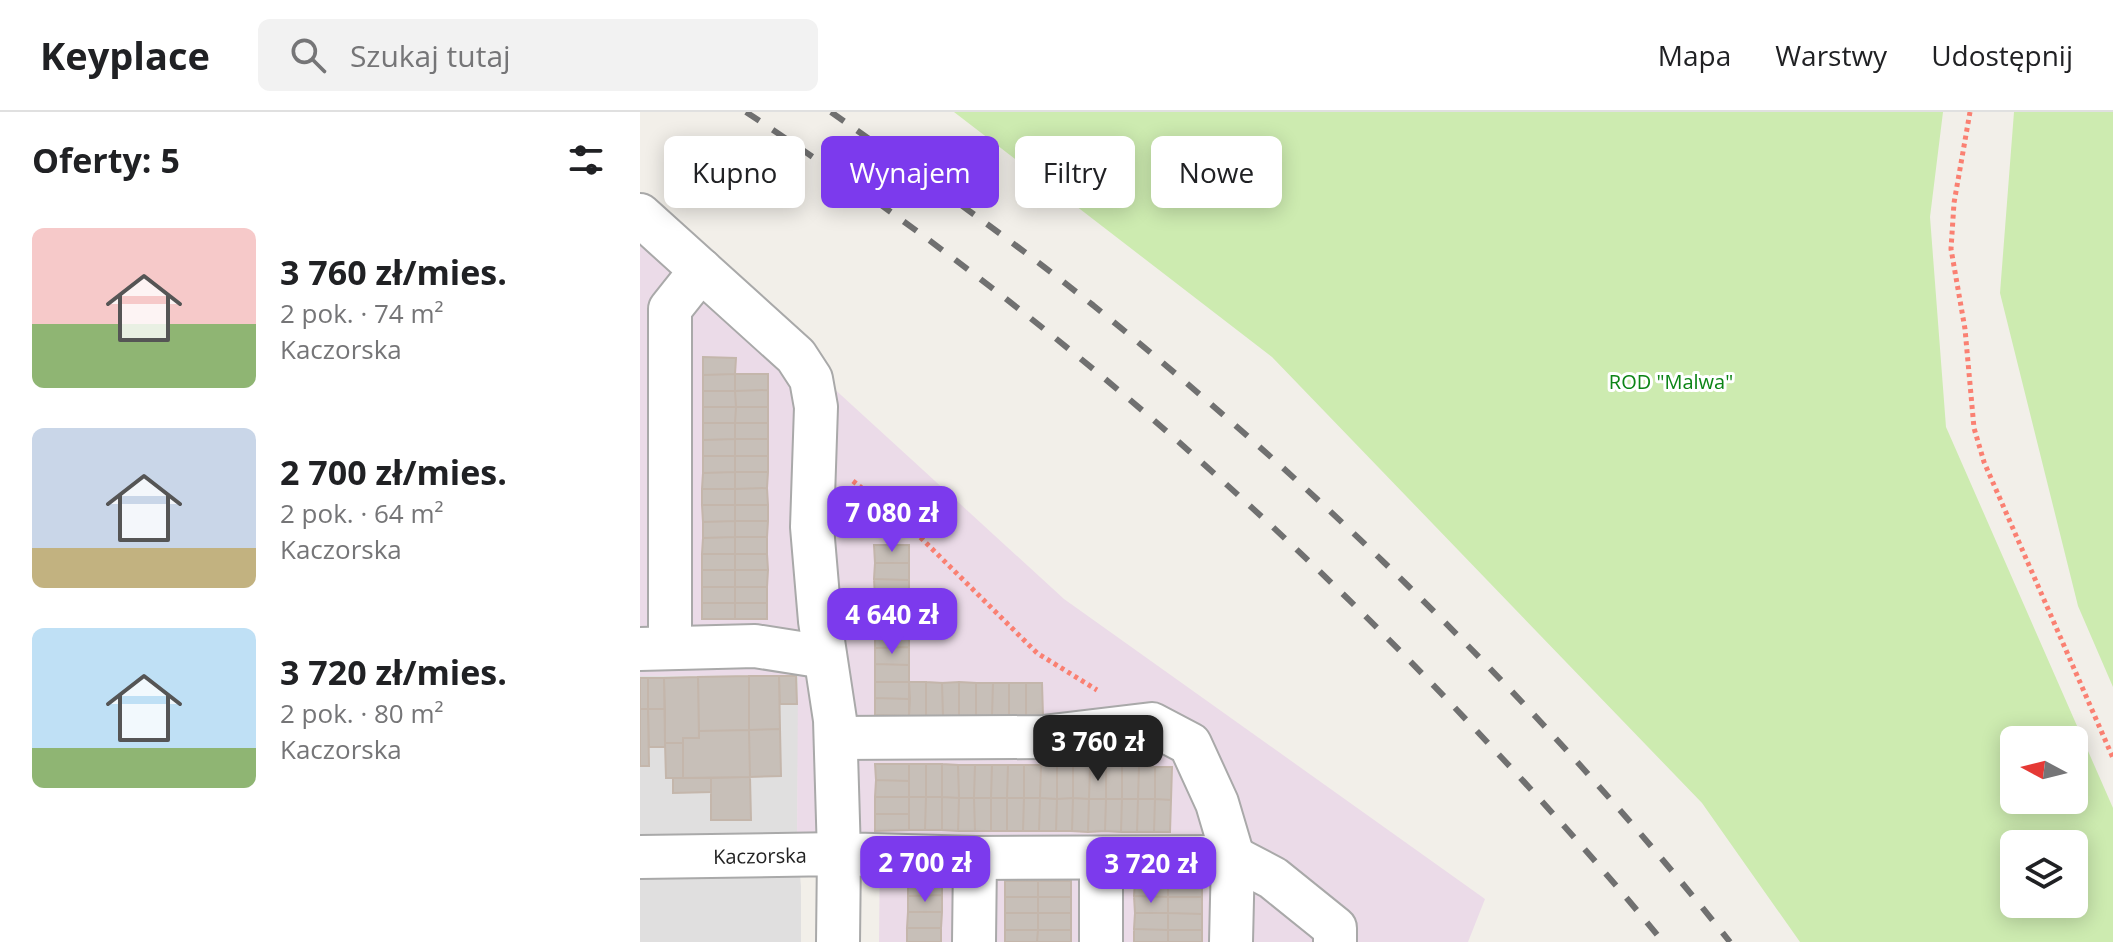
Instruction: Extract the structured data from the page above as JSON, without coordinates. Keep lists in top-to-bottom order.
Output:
{
  "streets": {
    "street": ["Kaczorska"]
  },
  "parks": ["ROD \"Malwa\""],
  "north": "left",
  "page": {
    "header": "Keyplace",
    "search": "Szukaj tutaj",
    "nav": ["Mapa", "Warstwy", "Udostępnij"],
    "heading": "Oferty: 5",
    "chip": [
      "Kupno",
      "Wynajem",
      "Filtry",
      "Nowe"
    ],
    "list": [
      {
        "name": "3 760 zł/mies.",
        "note": "2 pok. · 74 m² · Kaczorska"
      },
      {
        "name": "2 700 zł/mies.",
        "note": "2 pok. · 64 m² · Kaczorska"
      },
      {
        "name": "3 720 zł/mies.",
        "note": "2 pok. · 80 m² · Kaczorska"
      }
    ],
    "price": [
      "7 080 zł",
      "4 640 zł",
      "3 760 zł",
      "2 700 zł",
      "3 720 zł"
    ]
  }
}
